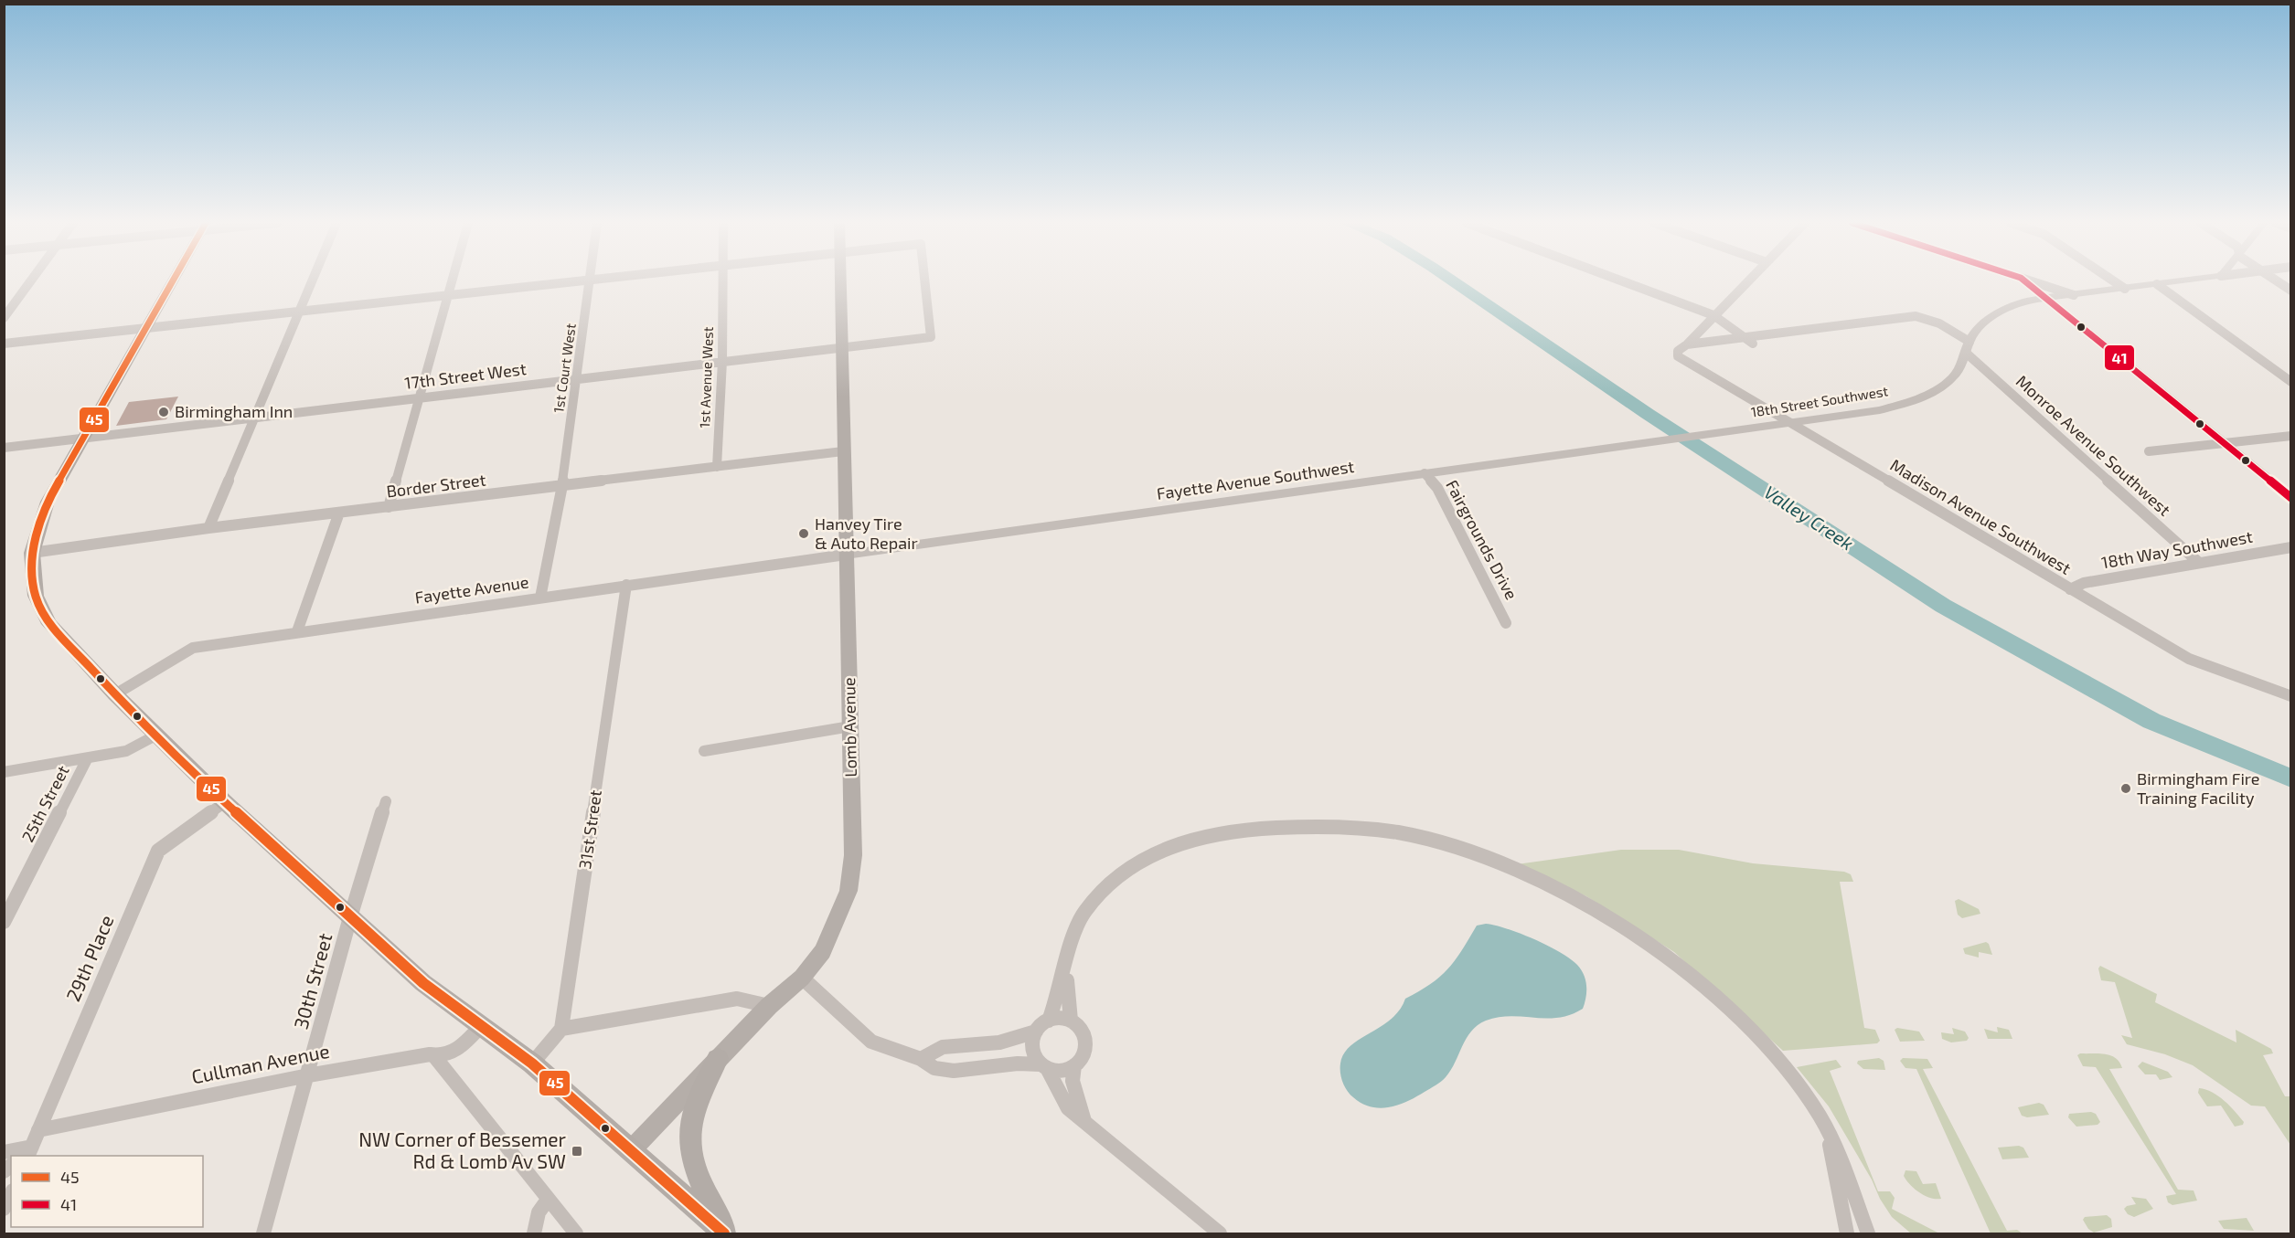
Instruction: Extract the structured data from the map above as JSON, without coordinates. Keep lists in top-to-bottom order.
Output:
{
  "streets": {
    "main road": ["Lomb Avenue"],
    "street": [
      "1st Court West",
      "17th Street West",
      "1st Avenue West",
      "18th Street Southwest",
      "Monroe Avenue Southwest",
      "Fayette Avenue Southwest",
      "Border Street",
      "Madison Avenue Southwest",
      "Fairgrounds Drive",
      "18th Way Southwest",
      "Fayette Avenue",
      "25th Street",
      "31st Street",
      "29th Place",
      "30th Street",
      "Cullman Avenue"
    ]
  },
  "crossings": [
    ["1st Court West", "17th Street West"],
    ["1st Court West", "Border Street"],
    ["17th Street West", "1st Avenue West"],
    ["17th Street West", "Lomb Avenue"],
    ["1st Avenue West", "Border Street"],
    ["18th Street Southwest", "Monroe Avenue Southwest"],
    ["18th Street Southwest", "Fayette Avenue Southwest"],
    ["18th Street Southwest", "Madison Avenue Southwest"],
    ["Monroe Avenue Southwest", "Madison Avenue Southwest"],
    ["Monroe Avenue Southwest", "18th Way Southwest"],
    ["Fayette Avenue Southwest", "Fairgrounds Drive"],
    ["Fayette Avenue Southwest", "Fayette Avenue"],
    ["Fayette Avenue Southwest", "Lomb Avenue"],
    ["Border Street", "Lomb Avenue"],
    ["Madison Avenue Southwest", "18th Way Southwest"],
    ["Fayette Avenue", "Lomb Avenue"],
    ["Fayette Avenue", "31st Street"],
    ["29th Place", "Cullman Avenue"],
    ["30th Street", "Cullman Avenue"]
  ],
  "water": ["Valley Creek"],
  "places": {
    "other": ["Birmingham Inn", "Hanvey Tire & Auto Repair", "Birmingham Fire Training Facility"],
    "transit": ["NW Corner of Bessemer Rd & Lomb Av SW"]
  },
  "lines": ["transit line 45", "transit line 41"],
  "legend": ["45", "41"]
}
